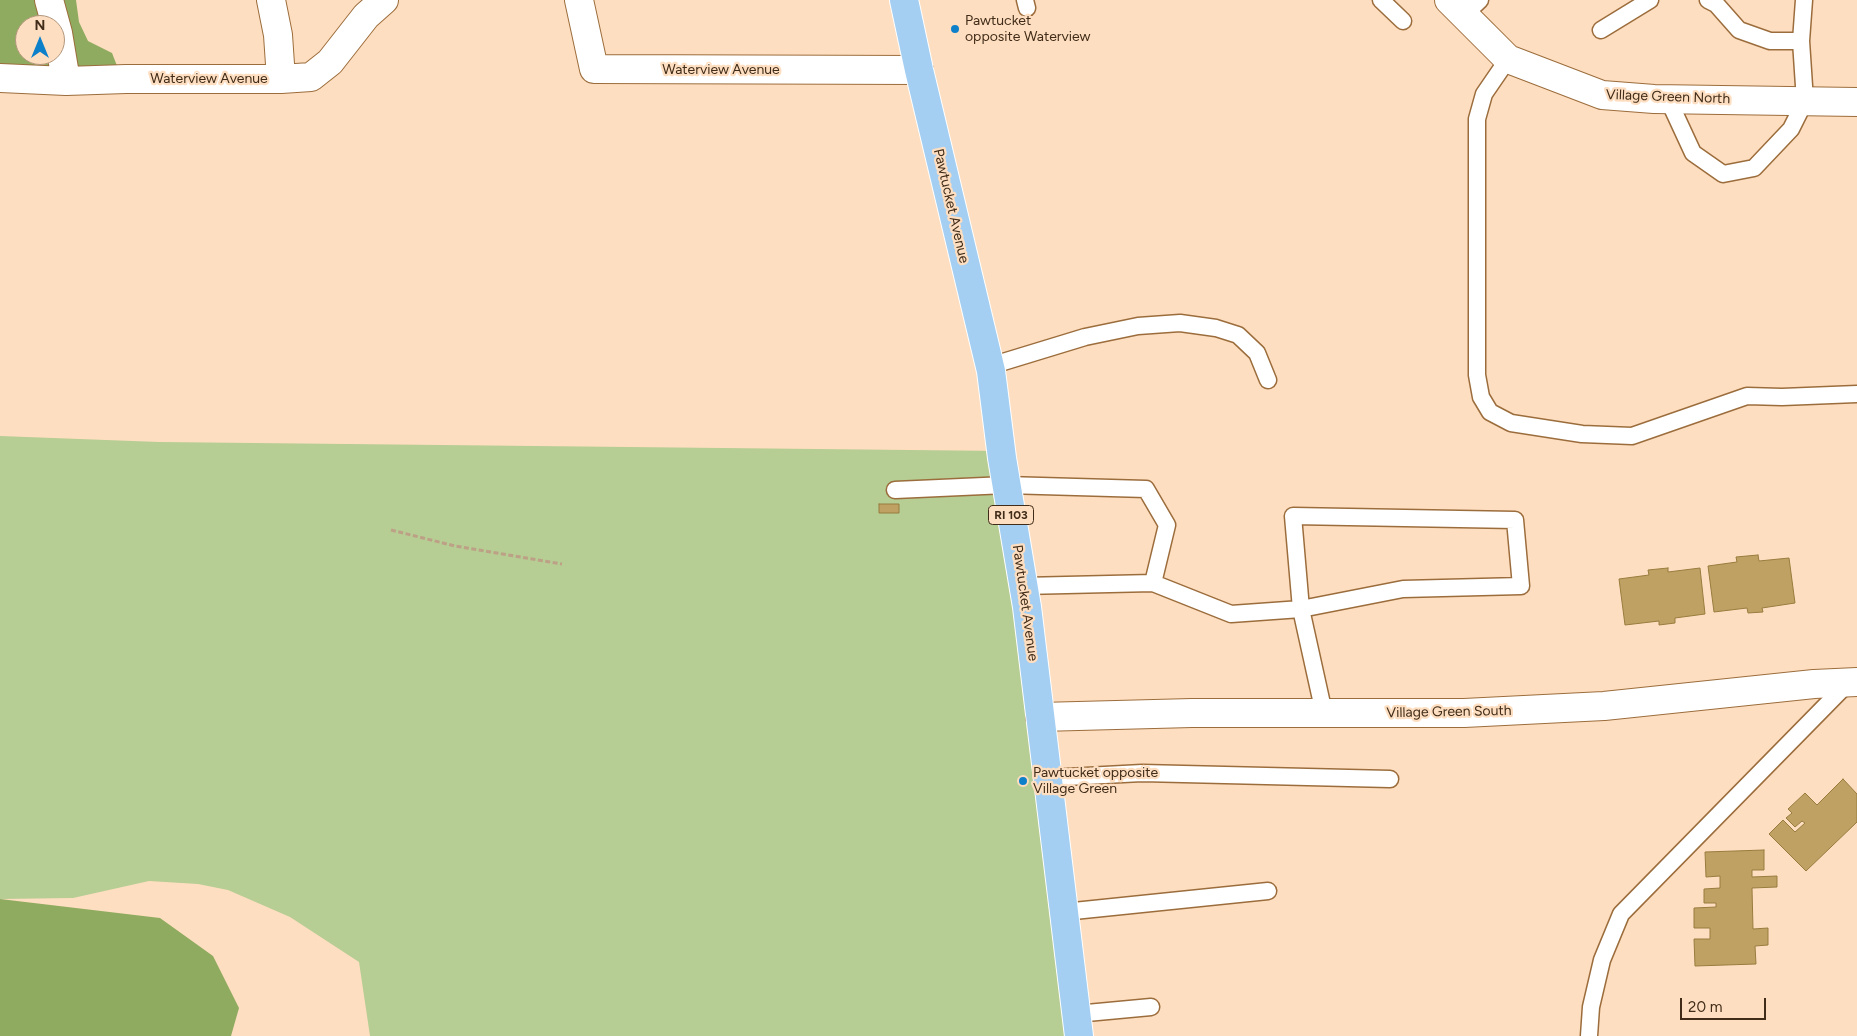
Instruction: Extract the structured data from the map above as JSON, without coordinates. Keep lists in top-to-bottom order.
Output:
{
  "streets": {
    "main road": ["Pawtucket Avenue", "RI 103"],
    "street": ["Waterview Avenue", "Village Green North", "Village Green South"]
  },
  "crossings": [
    ["Waterview Avenue", "Pawtucket Avenue"],
    ["Pawtucket Avenue", "Village Green South"]
  ],
  "places": ["Pawtucket opposite Waterview", "Pawtucket opposite Village Green"],
  "scale_bar": "20 m",
  "north": "top"
}
